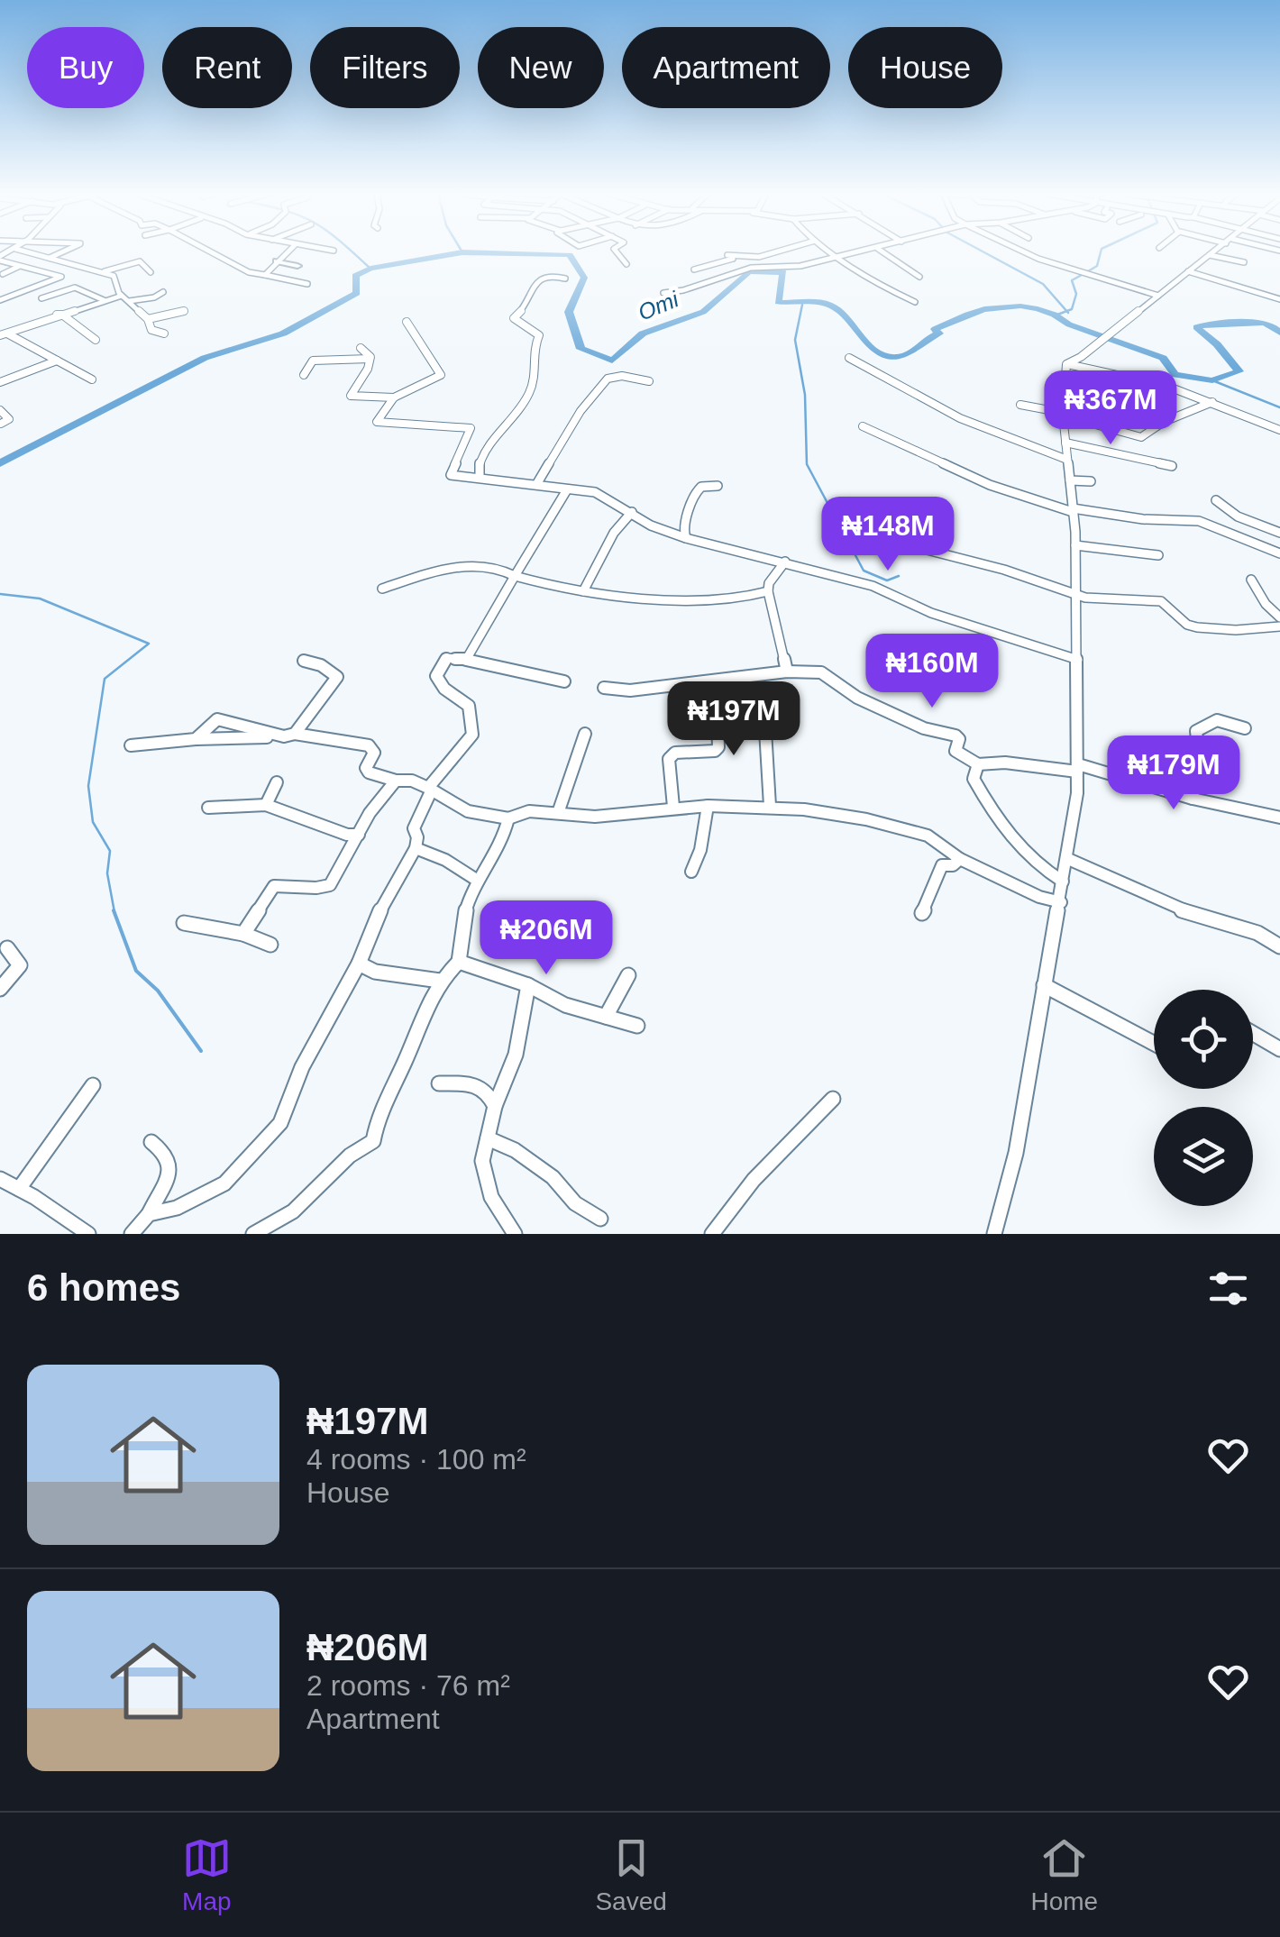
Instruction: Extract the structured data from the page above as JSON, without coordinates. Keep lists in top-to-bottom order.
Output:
{
  "water": ["Omi"],
  "page": {
    "chip": [
      "Buy",
      "Rent",
      "Filters",
      "New",
      "Apartment",
      "House"
    ],
    "price": [
      "₦367M",
      "₦148M",
      "₦160M",
      "₦197M",
      "₦179M",
      "₦206M"
    ],
    "heading": "6 homes",
    "list": [
      {
        "name": "₦197M",
        "note": "4 rooms · 100 m² · House"
      },
      {
        "name": "₦206M",
        "note": "2 rooms · 76 m² · Apartment"
      }
    ],
    "tabs": ["Map", "Saved", "Home"]
  }
}
